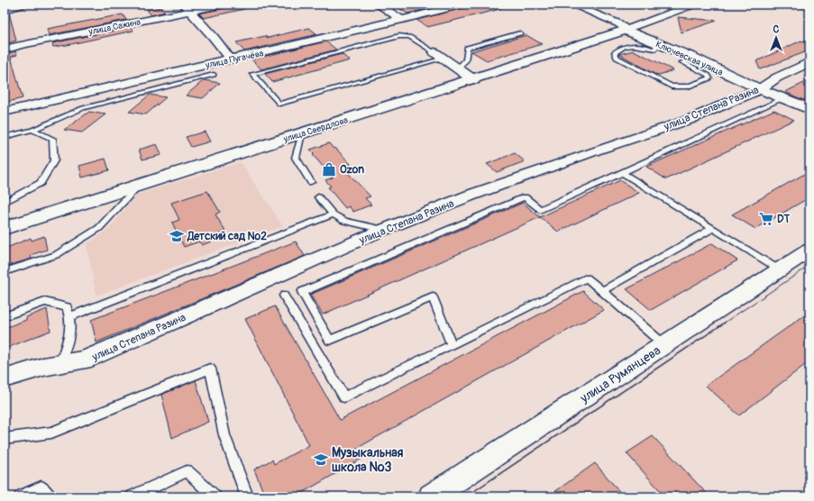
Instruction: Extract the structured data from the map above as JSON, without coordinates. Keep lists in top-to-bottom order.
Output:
{
  "streets": {
    "street": [
      "улица Сажина",
      "Ключевская улица",
      "улица Пугачёва",
      "улица Степана Разина",
      "улица Свердлова",
      "улица Румянцева"
    ]
  },
  "crossings": [
    ["Ключевская улица", "улица Степана Разина"],
    ["Ключевская улица", "улица Свердлова"]
  ],
  "places": {
    "shop": ["Ozon"],
    "supermarket": ["DT"],
    "school or university": ["Детский сад №2", "Музыкальная школа №3"]
  },
  "north": "top"
}
